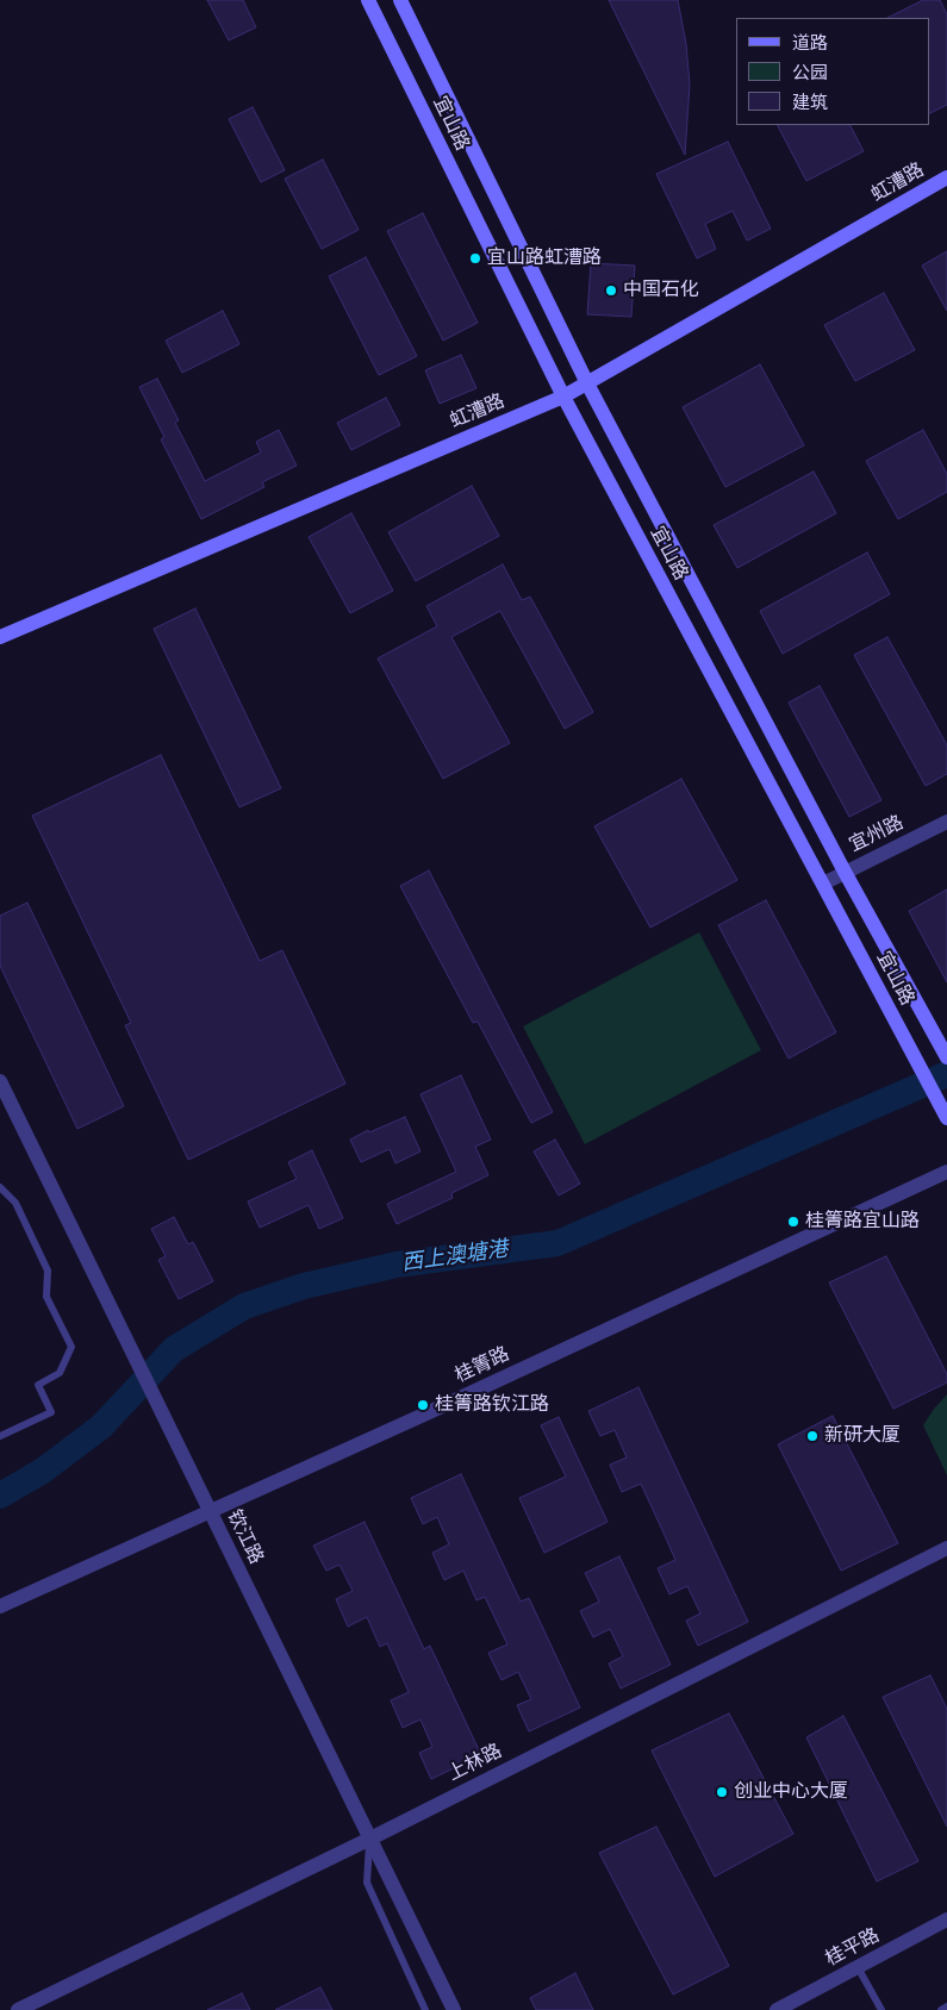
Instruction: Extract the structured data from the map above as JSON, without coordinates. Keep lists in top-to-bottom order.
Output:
{
  "streets": {
    "main road": ["宜山路", "虹漕路"],
    "street": [
      "宜州路",
      "桂箐路",
      "钦江路",
      "上林路",
      "桂平路"
    ]
  },
  "crossings": [
    ["宜山路", "虹漕路"],
    ["宜山路", "宜州路"],
    ["桂箐路", "钦江路"],
    ["钦江路", "上林路"]
  ],
  "water": ["西上澳塘港"],
  "places": [
    "宜山路虹漕路",
    "中国石化",
    "桂箐路宜山路",
    "桂箐路钦江路",
    "新研大厦",
    "创业中心大厦"
  ],
  "legend": ["道路", "公园", "建筑"]
}
